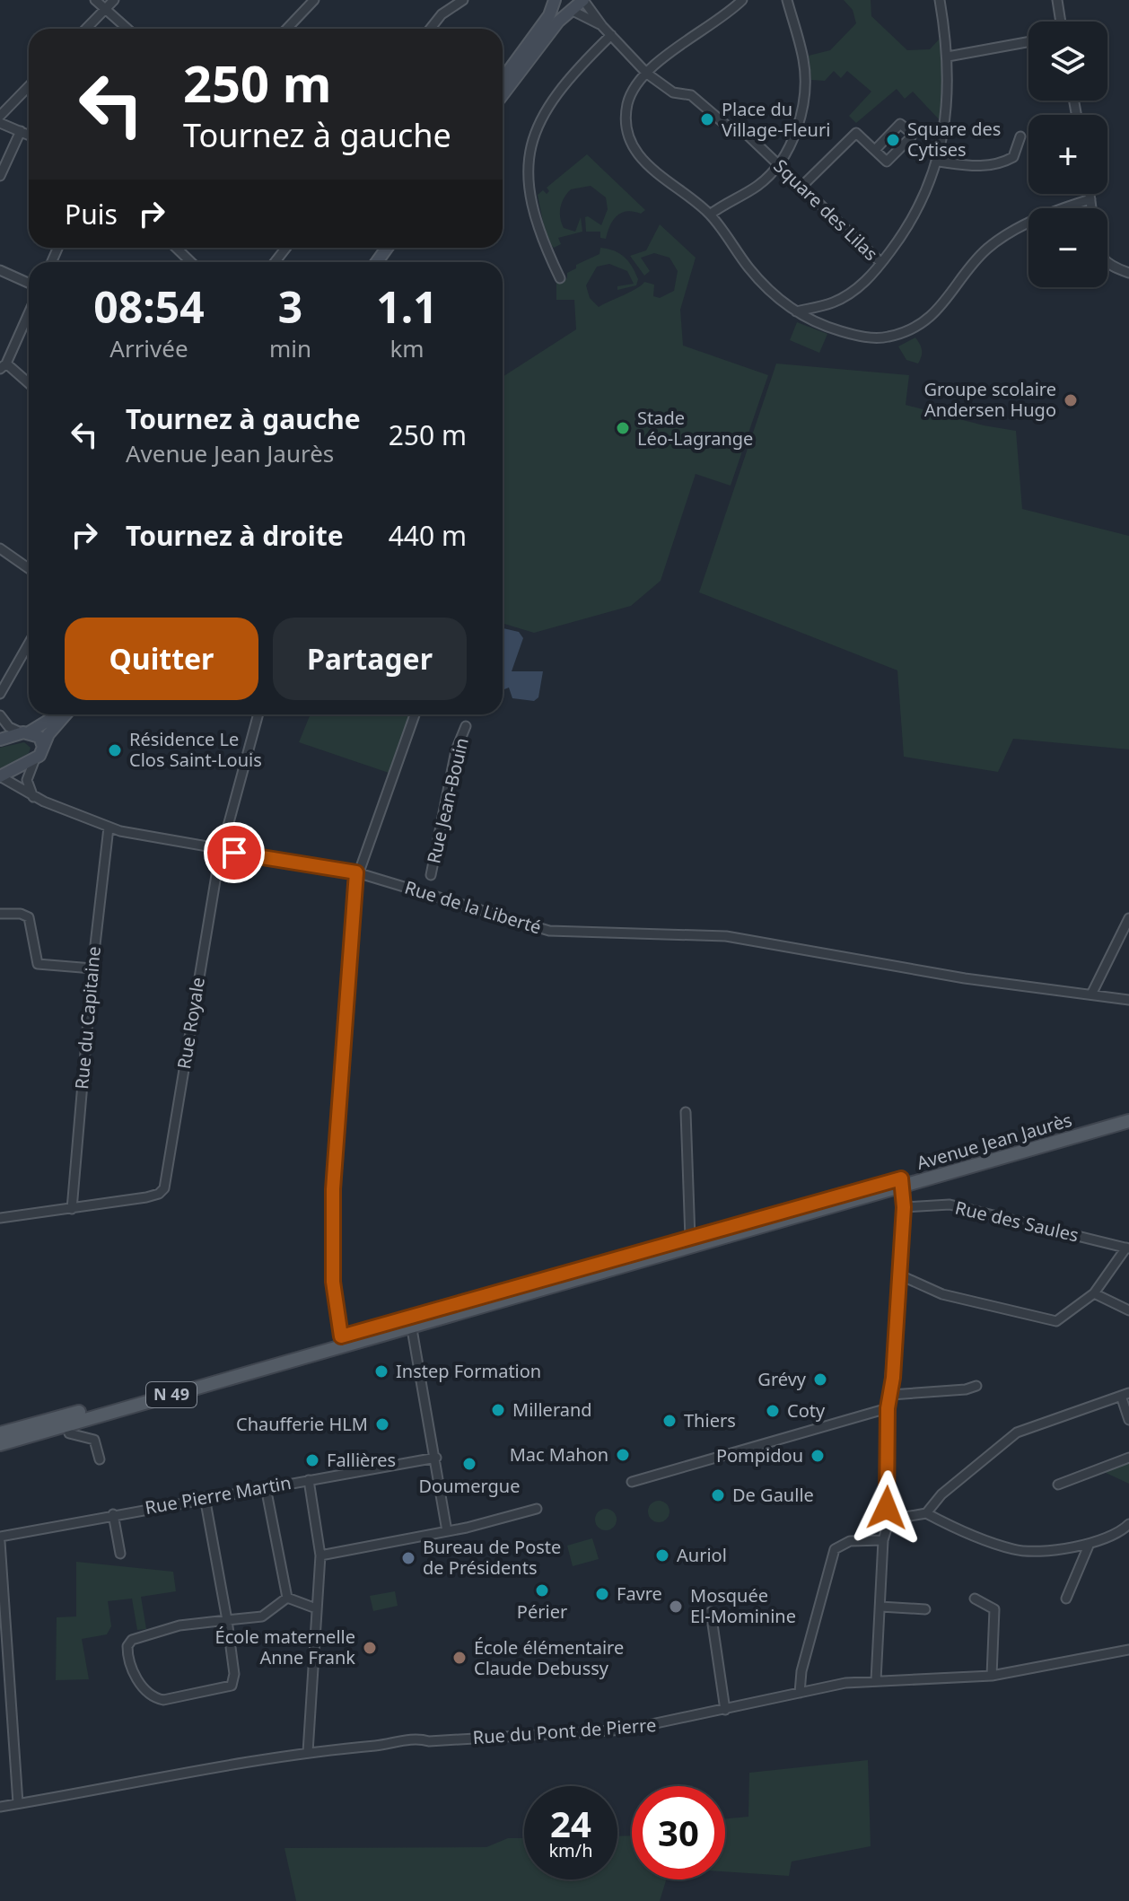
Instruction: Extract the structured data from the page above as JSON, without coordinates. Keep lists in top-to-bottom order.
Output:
{
  "streets": {
    "main road": ["Avenue Jean Jaurès", "N 49"],
    "street": [
      "Square des Lilas",
      "Rue Jean-Bouin",
      "Rue de la Liberté",
      "Rue du Capitaine",
      "Rue Royale",
      "Rue des Saules",
      "Rue Pierre Martin",
      "Rue du Pont de Pierre"
    ]
  },
  "crossings": [
    ["Rue de la Liberté", "Rue du Capitaine"],
    ["Rue de la Liberté", "Rue Royale"],
    ["Rue du Capitaine", "Rue Royale"]
  ],
  "places": [
    "Place du Village-Fleuri",
    "Square des Cytises",
    "Groupe scolaire Andersen Hugo",
    "Stade Léo-Lagrange",
    "Résidence Le Clos Saint-Louis",
    "Instep Formation",
    "Grévy",
    "Millerand",
    "Coty",
    "Thiers",
    "Chaufferie HLM",
    "Mac Mahon",
    "Pompidou",
    "Fallières",
    "Doumergue",
    "De Gaulle",
    "Auriol",
    "Bureau de Poste de Présidents",
    "Périer",
    "Favre",
    "Mosquée El-Mominine",
    "École maternelle Anne Frank",
    "École élémentaire Claude Debussy"
  ],
  "page": {
    "map_buttons": ["+", "−"],
    "turn": ["250 m", "Tournez à gauche"],
    "then": "Puis",
    "eta": [
      "08:54",
      "Arrivée",
      "3",
      "min",
      "1.1",
      "km"
    ],
    "list": [
      {
        "name": "Tournez à gauche",
        "note": "Avenue Jean Jaurès",
        "value": "250 m"
      },
      {
        "name": "Tournez à droite",
        "value": "440 m"
      }
    ],
    "buttons": ["Quitter", "Partager"],
    "speed": "24 km/h",
    "limit": "30"
  }
}
